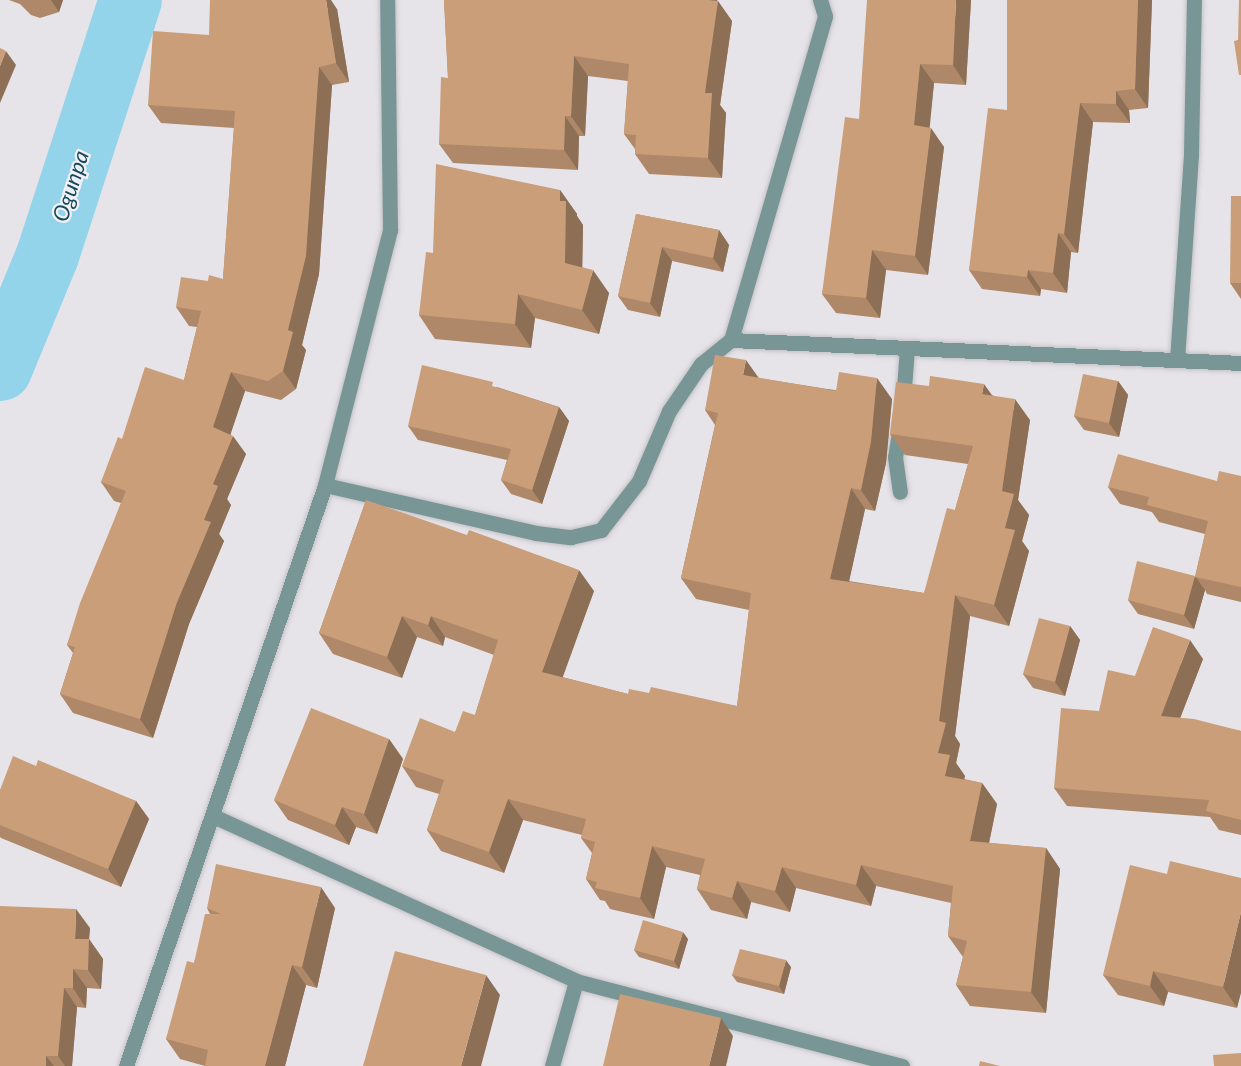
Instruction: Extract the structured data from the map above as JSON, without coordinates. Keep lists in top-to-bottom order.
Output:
{
  "water": ["Ogunpa"]
}
